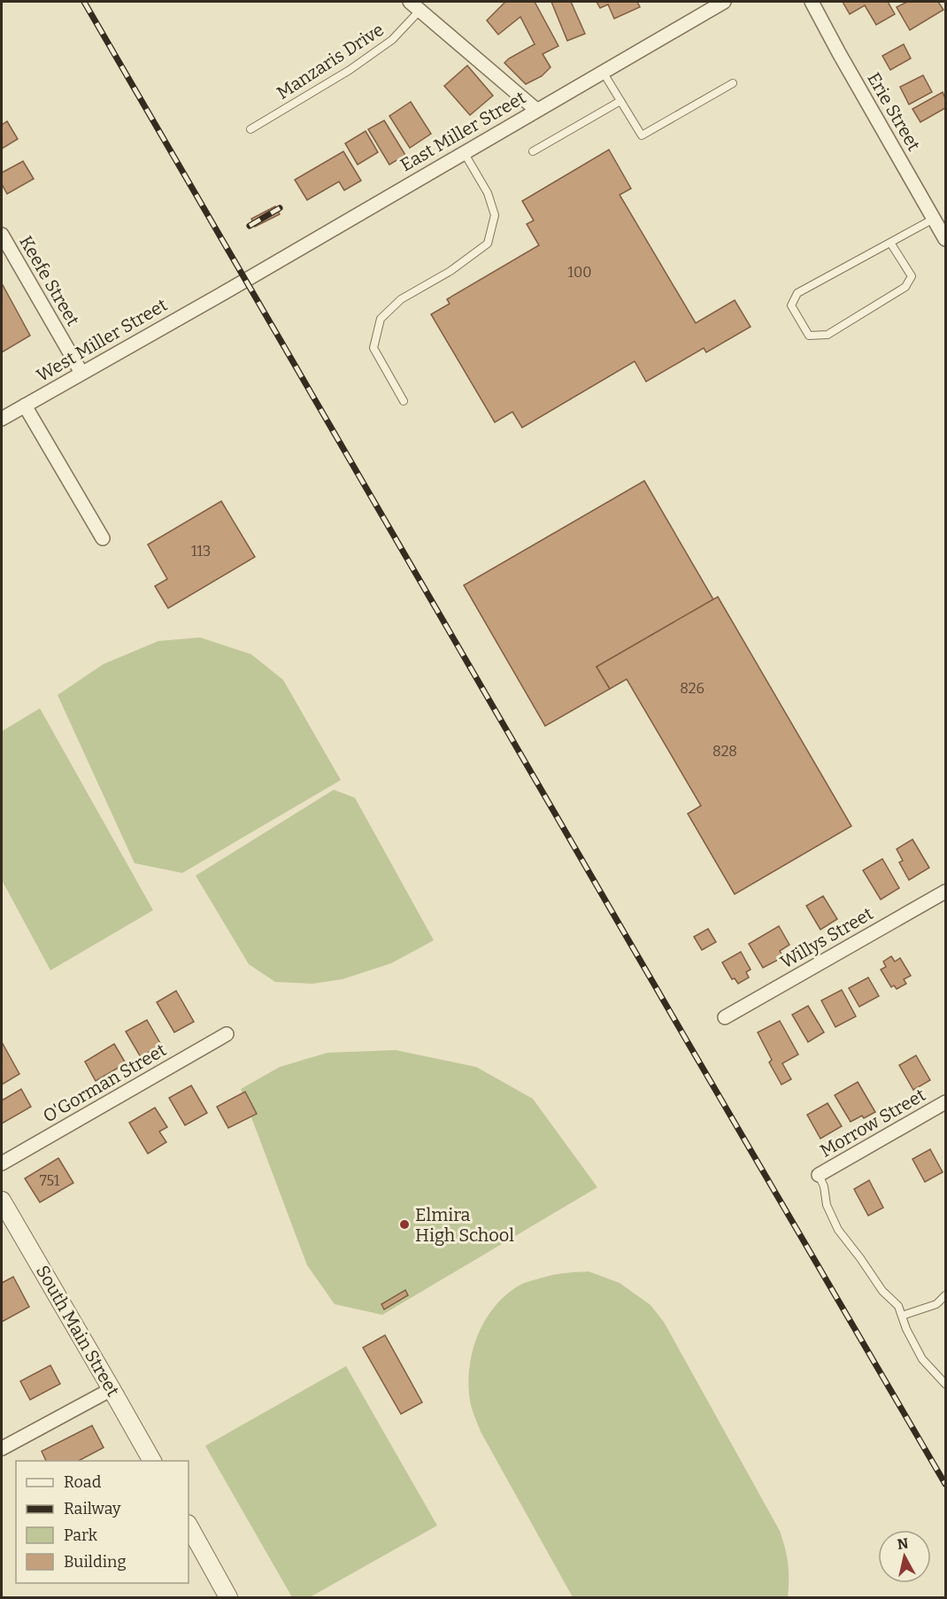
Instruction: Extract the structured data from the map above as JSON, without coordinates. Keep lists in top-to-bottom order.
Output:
{
  "streets": {
    "street": [
      "Erie Street",
      "East Miller Street",
      "Keefe Street",
      "West Miller Street",
      "Willys Street",
      "O'Gorman Street",
      "Morrow Street",
      "South Main Street"
    ],
    "lane": ["Manzaris Drive"]
  },
  "crossings": [
    ["East Miller Street", "West Miller Street"],
    ["Keefe Street", "West Miller Street"]
  ],
  "places": ["Elmira High School"],
  "house_numbers": [
    "100",
    "113",
    "826",
    "828",
    "751"
  ],
  "legend": [
    "Road",
    "Railway",
    "Park",
    "Building"
  ],
  "north": "top"
}
